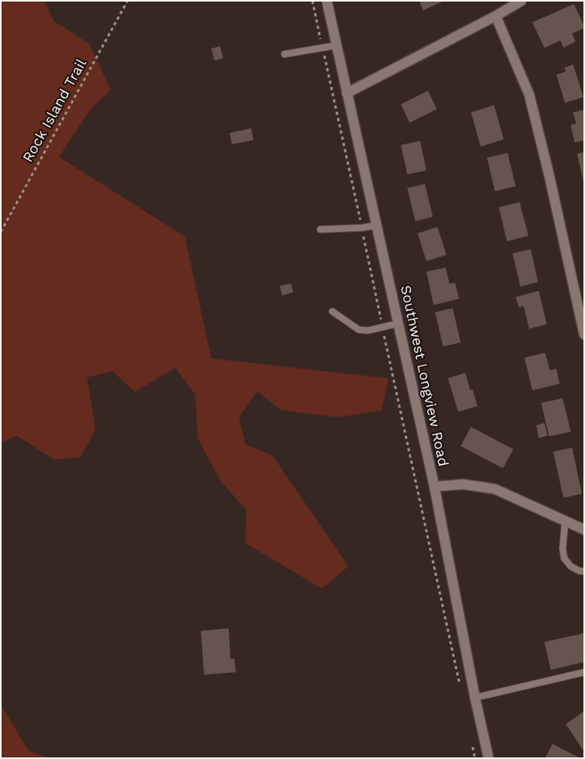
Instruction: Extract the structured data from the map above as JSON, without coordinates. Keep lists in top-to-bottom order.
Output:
{
  "streets": {
    "street": ["Southwest Longview Road"],
    "path": ["Rock Island Trail"]
  }
}
